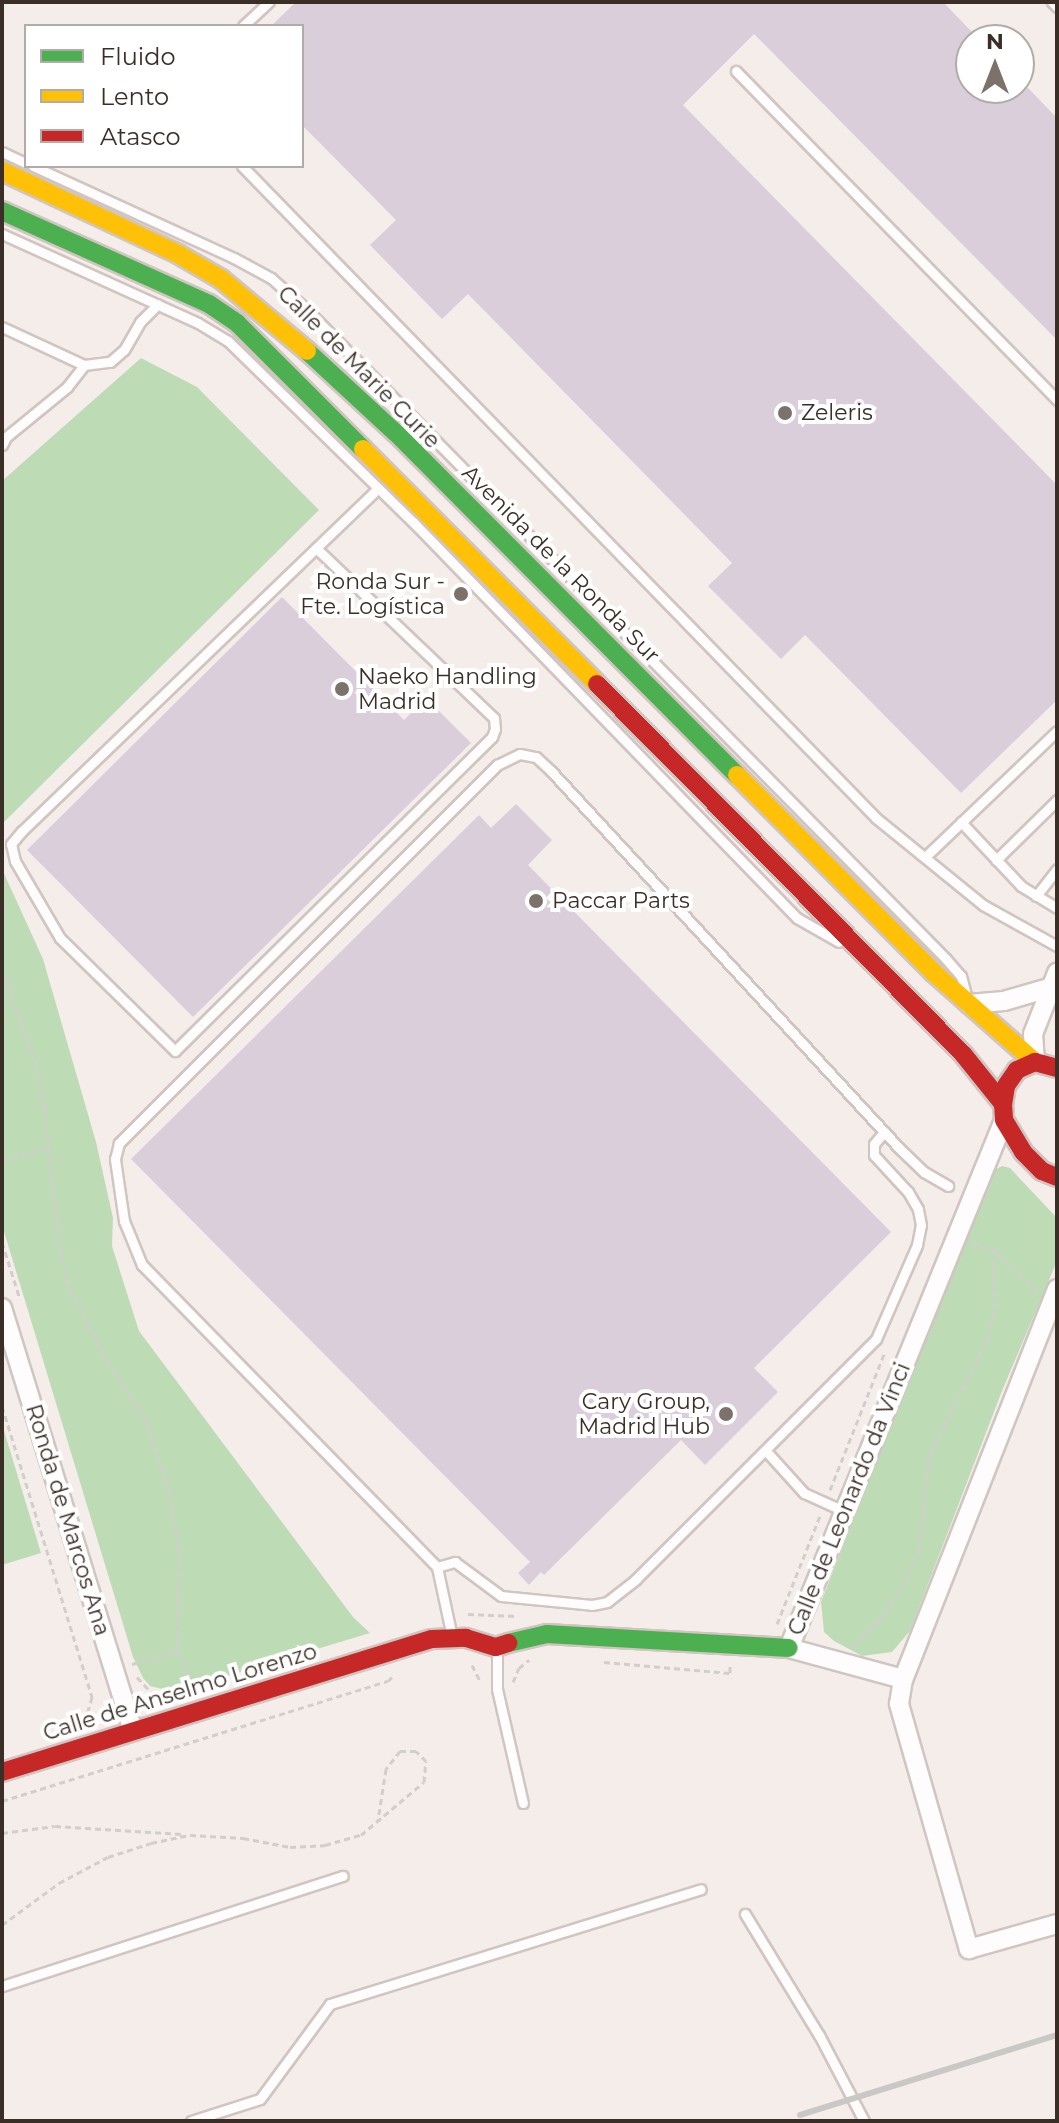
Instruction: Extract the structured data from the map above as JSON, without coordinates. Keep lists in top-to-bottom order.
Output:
{
  "streets": {
    "main road": ["Avenida de la Ronda Sur", "Calle de Anselmo Lorenzo"],
    "street": ["Calle de Leonardo da Vinci", "Ronda de Marcos Ana"],
    "lane": ["Calle de Marie Curie"]
  },
  "crossings": [
    ["Calle de Marie Curie", "Avenida de la Ronda Sur"],
    ["Ronda de Marcos Ana", "Calle de Anselmo Lorenzo"]
  ],
  "places": [
    "Zeleris",
    "Ronda Sur - Fte. Logística",
    "Naeko Handling Madrid",
    "Paccar Parts",
    "Cary Group, Madrid Hub"
  ],
  "legend": ["Fluido", "Lento", "Atasco"],
  "north": "top"
}
